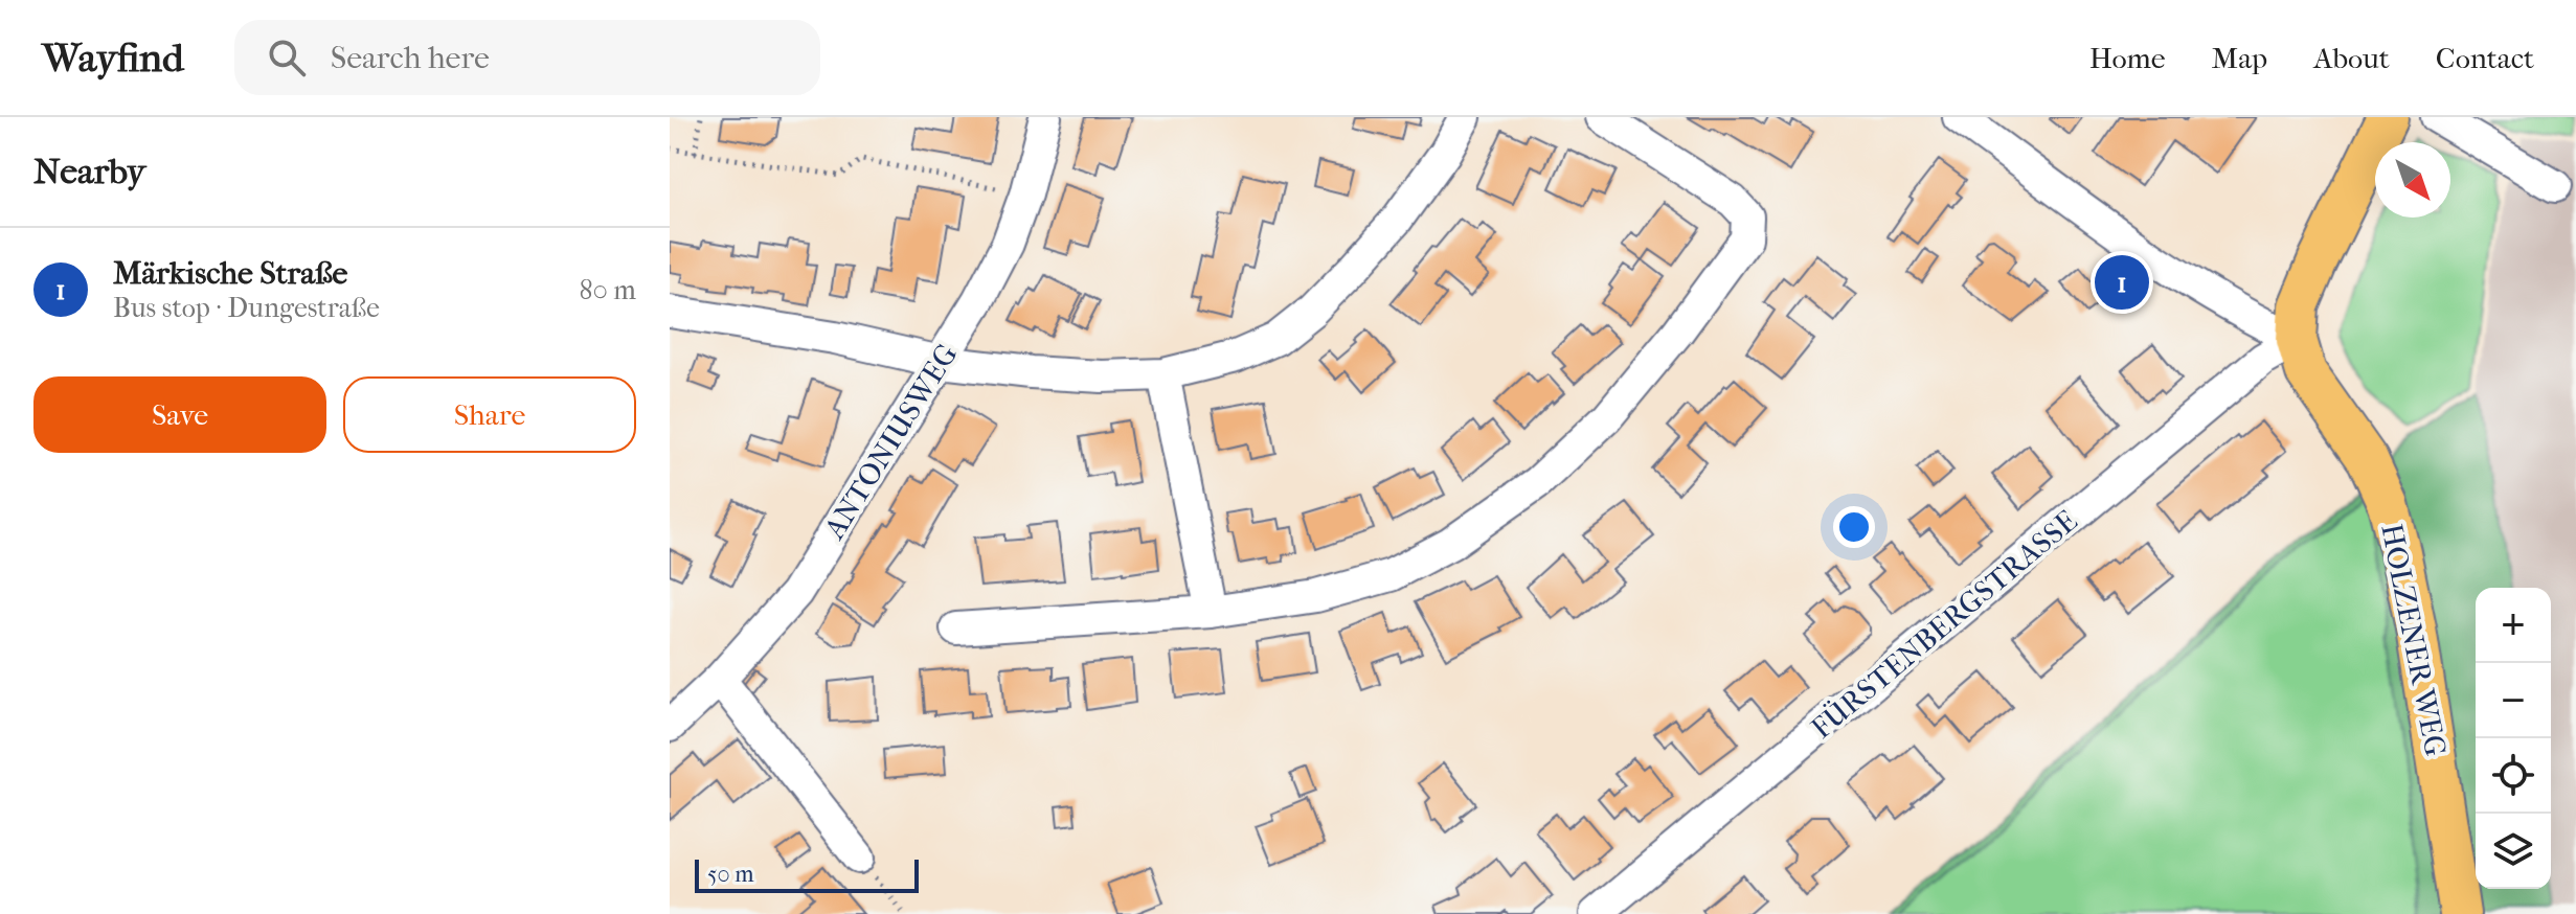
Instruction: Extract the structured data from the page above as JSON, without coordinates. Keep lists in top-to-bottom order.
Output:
{
  "streets": {
    "main road": ["HOLZENER WEG"],
    "street": ["ANTONIUSWEG", "FÜRSTENBERGSTRASSE"]
  },
  "crossings": [
    ["FÜRSTENBERGSTRASSE", "HOLZENER WEG"]
  ],
  "scale_bar": "50 m",
  "north": "bottom right",
  "page": {
    "header": "Wayfind",
    "search": "Search here",
    "nav": [
      "Home",
      "Map",
      "About",
      "Contact"
    ],
    "heading": "Nearby",
    "list": [
      {
        "mark": "1",
        "name": "Märkische Straße",
        "note": "Bus stop · Dungestraße",
        "value": "80 m"
      }
    ],
    "pins": "1",
    "buttons": ["Save", "Share"],
    "map_buttons": ["+", "−"],
    "scale": "50 m"
  }
}
